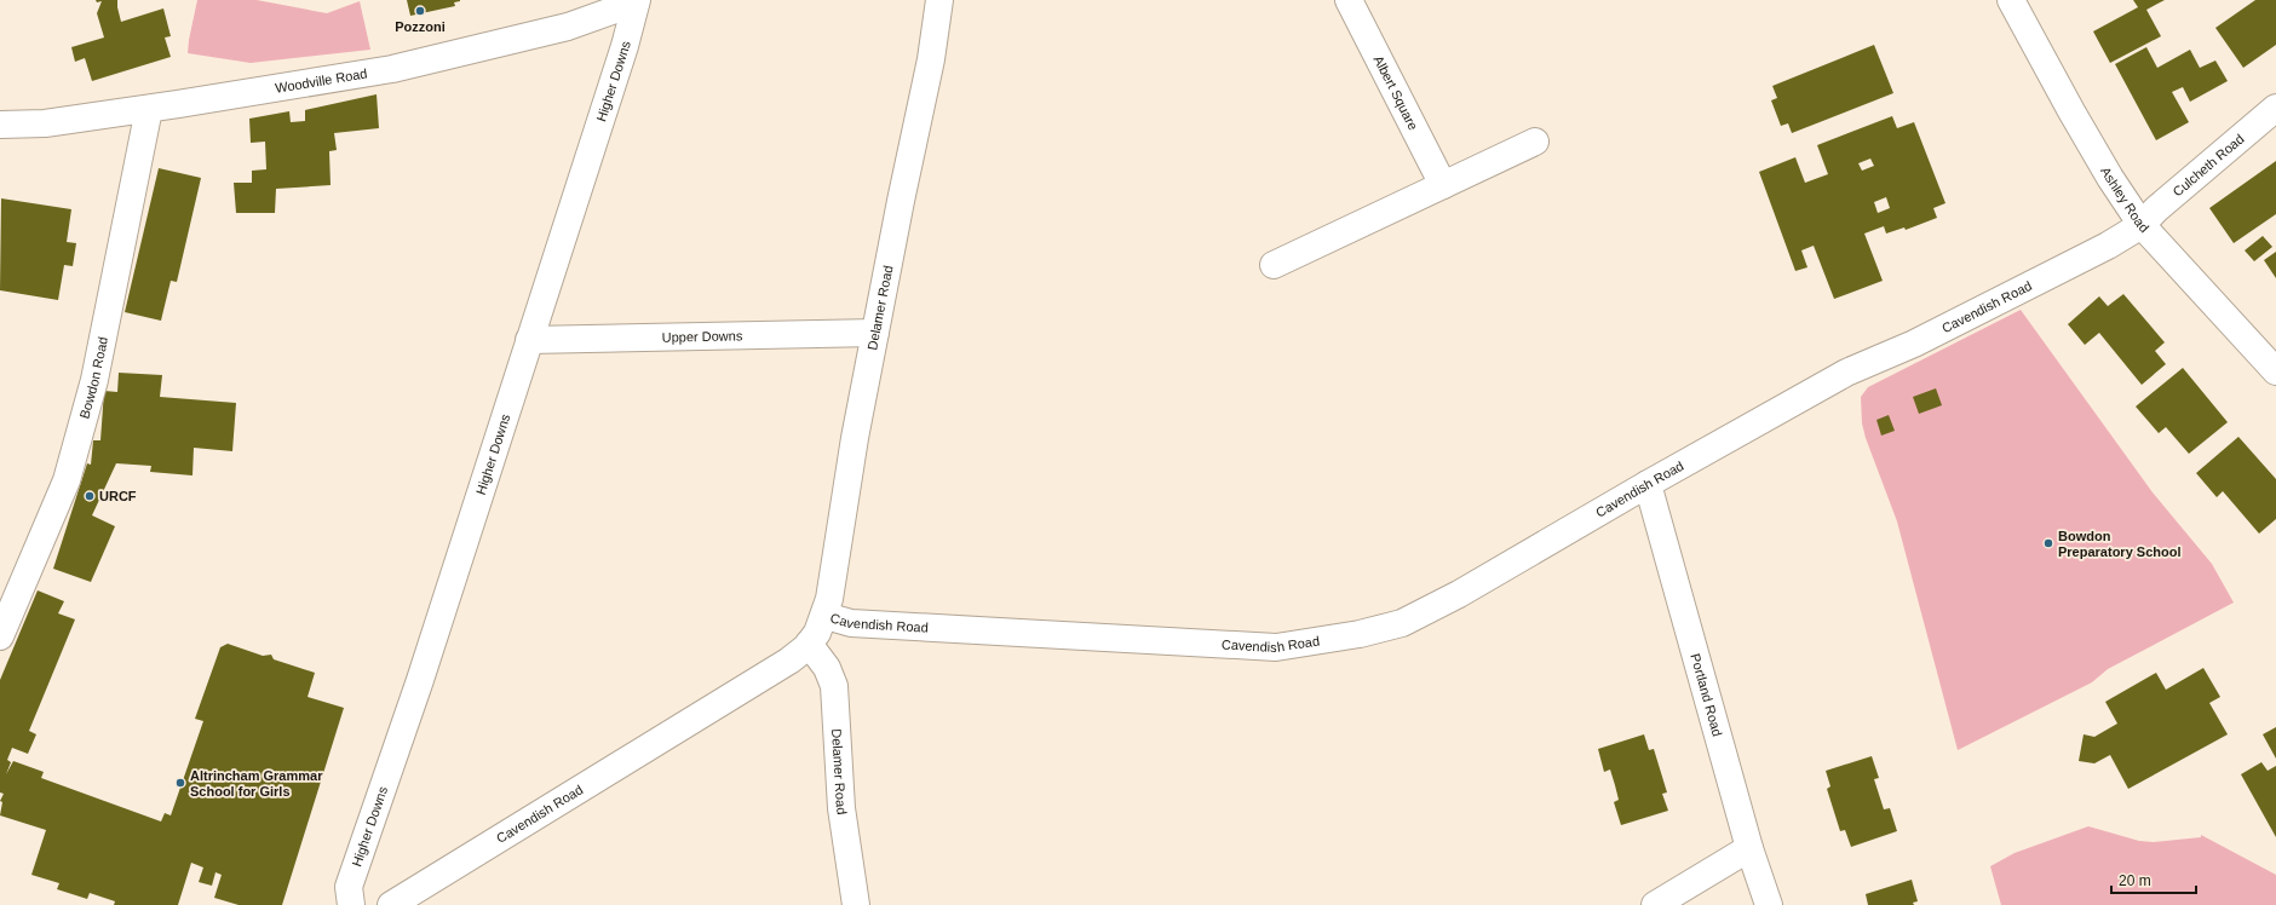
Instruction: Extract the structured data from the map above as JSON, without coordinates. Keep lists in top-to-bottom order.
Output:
{
  "streets": {
    "street": [
      "Woodville Road",
      "Higher Downs",
      "Albert Square",
      "Culcheth Road",
      "Ashley Road",
      "Cavendish Road",
      "Delamer Road",
      "Upper Downs",
      "Bowdon Road",
      "Portland Road"
    ]
  },
  "crossings": [
    ["Woodville Road", "Higher Downs"],
    ["Woodville Road", "Bowdon Road"],
    ["Higher Downs", "Upper Downs"],
    ["Culcheth Road", "Ashley Road"],
    ["Culcheth Road", "Cavendish Road"],
    ["Ashley Road", "Cavendish Road"],
    ["Cavendish Road", "Delamer Road"],
    ["Cavendish Road", "Portland Road"],
    ["Delamer Road", "Upper Downs"]
  ],
  "places": [
    "Pozzoni",
    "URCF",
    "Bowdon Preparatory School",
    "Altrincham Grammar School for Girls"
  ],
  "scale_bar": "20 m"
}
